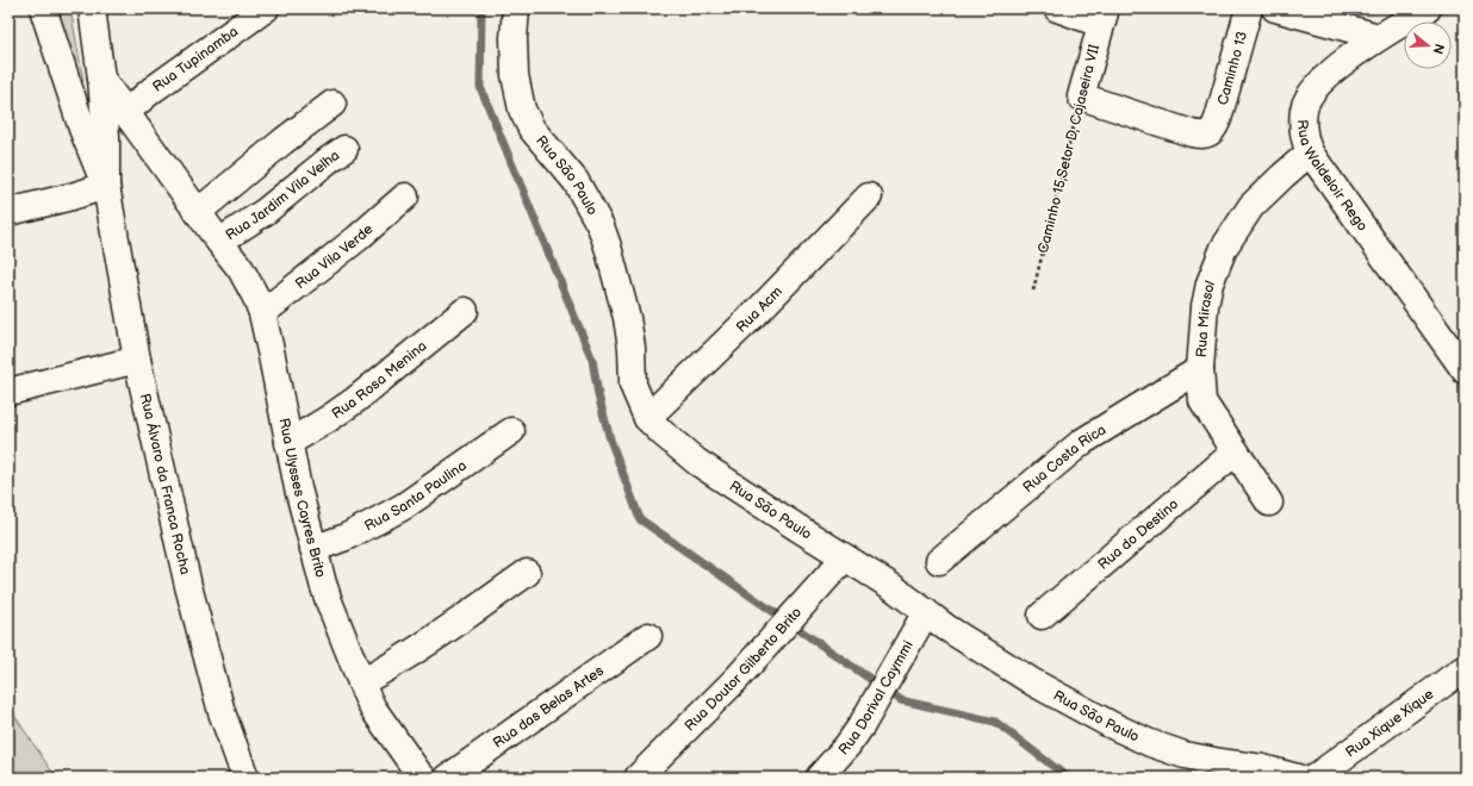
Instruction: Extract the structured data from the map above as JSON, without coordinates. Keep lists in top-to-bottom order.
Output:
{
  "streets": {
    "street": [
      "Rua Tupinamba",
      "Caminho 13",
      "Caminho 15,Setor D, Cajaseira VII",
      "Rua Waldeloir Rego",
      "Rua São Paulo",
      "Rua Jardim Vila Velha",
      "Rua Vila Verde",
      "Rua Acm",
      "Rua Mirasol",
      "Rua Rosa Menina",
      "Rua Costa Rica",
      "Rua Álvaro da Franca Rocha",
      "Rua Santa Paulina",
      "Rua Ulysses Cayres Brito",
      "Rua do Destino",
      "Rua Doutor Gilberto Brito",
      "Rua Dorival Caymmi",
      "Rua das Belas Artes",
      "Rua Xique Xique"
    ]
  },
  "crossings": [
    ["Caminho 13", "Caminho 15,Setor D, Cajaseira VII"],
    ["Rua Waldeloir Rego", "Rua Mirasol"],
    ["Rua São Paulo", "Rua Acm"],
    ["Rua São Paulo", "Rua Doutor Gilberto Brito"],
    ["Rua São Paulo", "Rua Dorival Caymmi"],
    ["Rua Jardim Vila Velha", "Rua Ulysses Cayres Brito"],
    ["Rua Vila Verde", "Rua Ulysses Cayres Brito"],
    ["Rua Mirasol", "Rua Costa Rica"],
    ["Rua Mirasol", "Rua do Destino"],
    ["Rua Rosa Menina", "Rua Ulysses Cayres Brito"],
    ["Rua Santa Paulina", "Rua Ulysses Cayres Brito"]
  ],
  "north": "right"
}
